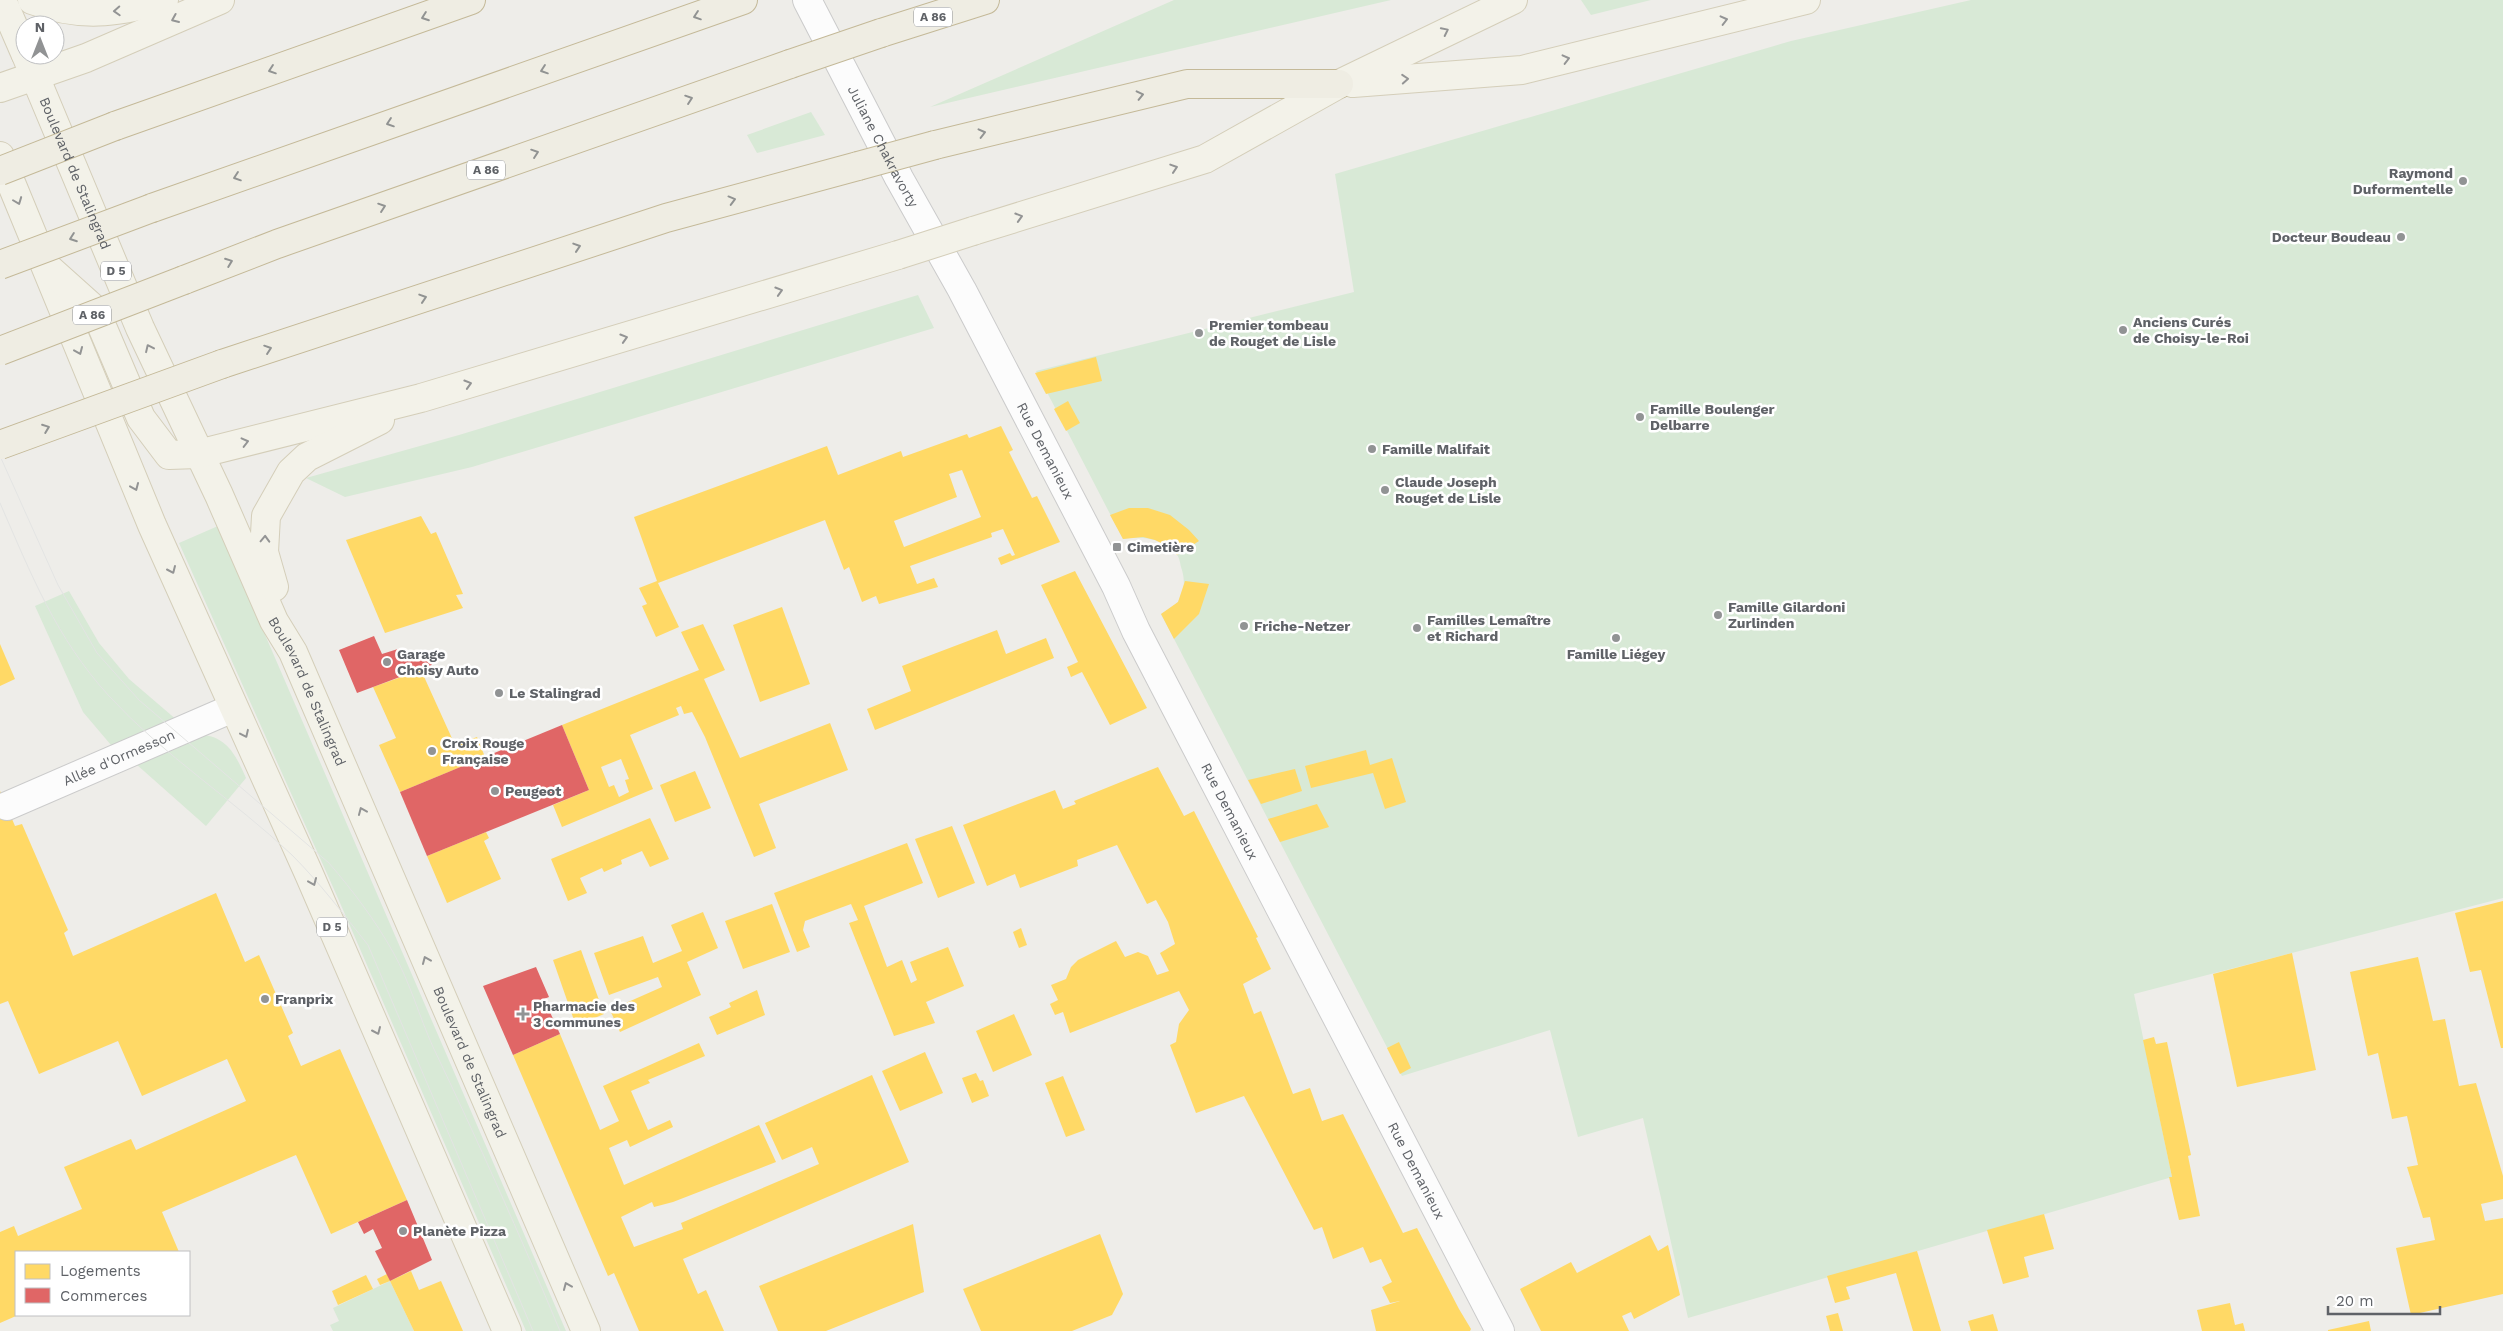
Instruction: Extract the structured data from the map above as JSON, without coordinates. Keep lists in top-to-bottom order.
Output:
{
  "streets": {
    "highway": ["A 86"],
    "main road": ["Boulevard de Stalingrad", "D 5"],
    "street": ["Juliane Chakravorty", "Rue Demanieux", "Allée d'Ormesson"]
  },
  "crossings": [
    ["Juliane Chakravorty", "Rue Demanieux"],
    ["D 5", "Allée d'Ormesson"]
  ],
  "places": {
    "other": [
      "Raymond Duformentelle",
      "Docteur Boudeau",
      "Anciens Curés de Choisy-le-Roi",
      "Premier tombeau de Rouget de Lisle",
      "Famille Boulenger Delbarre",
      "Famille Malifait",
      "Claude Joseph Rouget de Lisle",
      "Famille Gilardoni Zurlinden",
      "Friche-Netzer",
      "Familles Lemaître et Richard",
      "Famille Liégey",
      "Garage Choisy Auto",
      "Le Stalingrad",
      "Croix Rouge Française",
      "Peugeot",
      "Franprix",
      "Planète Pizza"
    ],
    "transit": ["Cimetière"],
    "health": ["Pharmacie des 3 communes"]
  },
  "legend": ["Logements", "Commerces"],
  "scale_bar": "20 m",
  "north": "top"
}
